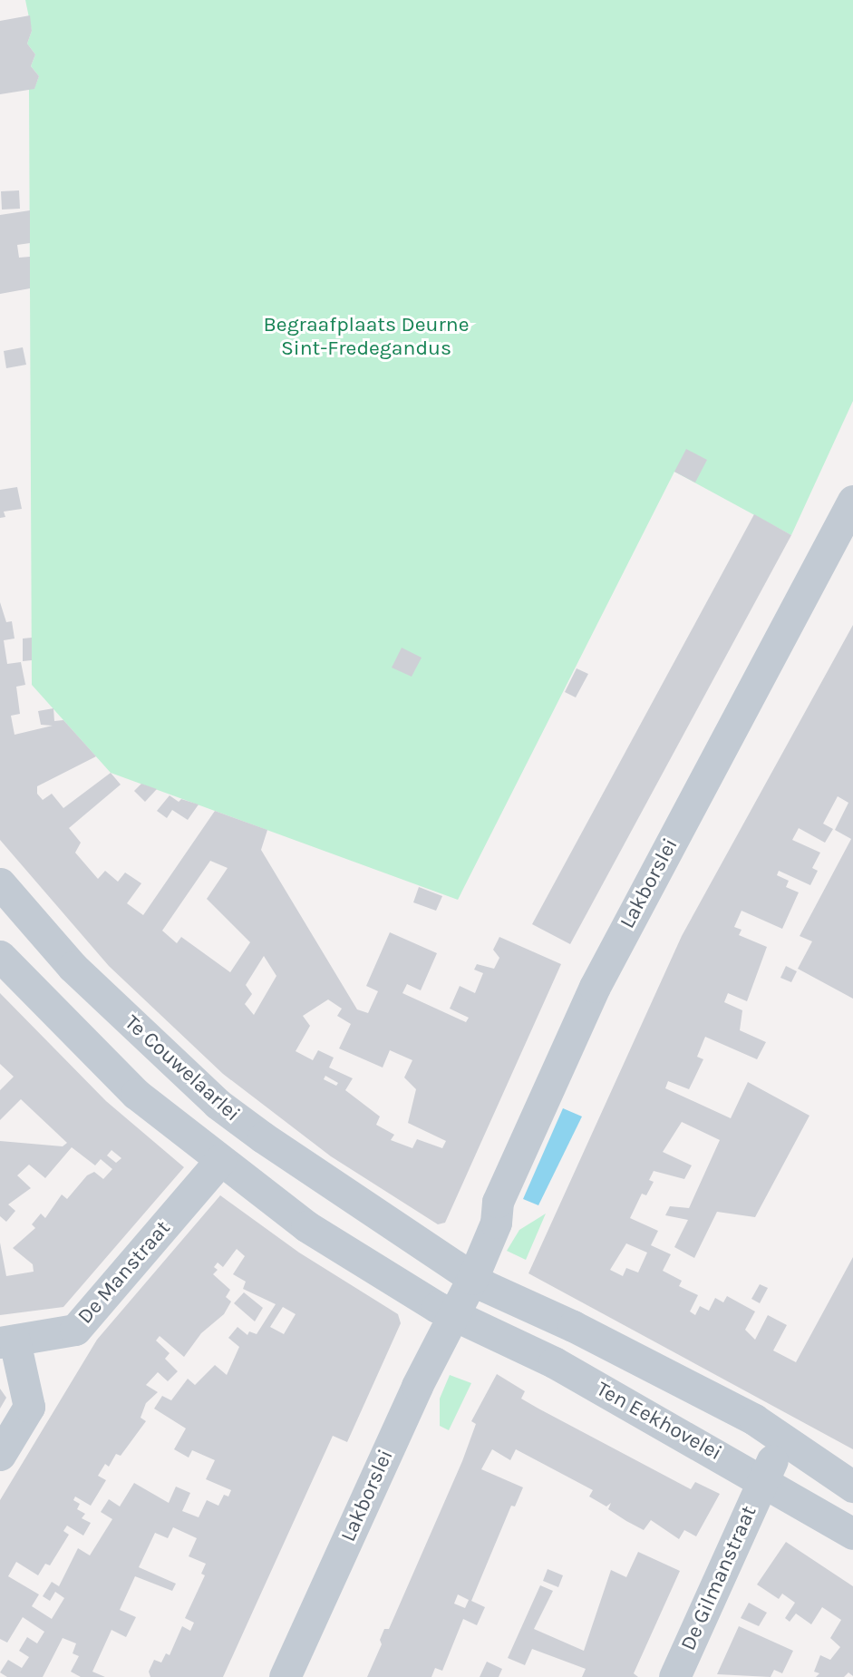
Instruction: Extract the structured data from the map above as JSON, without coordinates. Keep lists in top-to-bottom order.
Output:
{
  "streets": {
    "street": [
      "Lakborslei",
      "Te Couwelaarlei",
      "De Manstraat",
      "Ten Eekhovelei",
      "De Gilmanstraat"
    ]
  },
  "crossings": [
    ["Lakborslei", "Te Couwelaarlei"],
    ["Lakborslei", "Ten Eekhovelei"],
    ["Te Couwelaarlei", "Ten Eekhovelei"],
    ["Ten Eekhovelei", "De Gilmanstraat"]
  ],
  "parks": ["Begraafplaats Deurne Sint-Fredegandus"]
}
